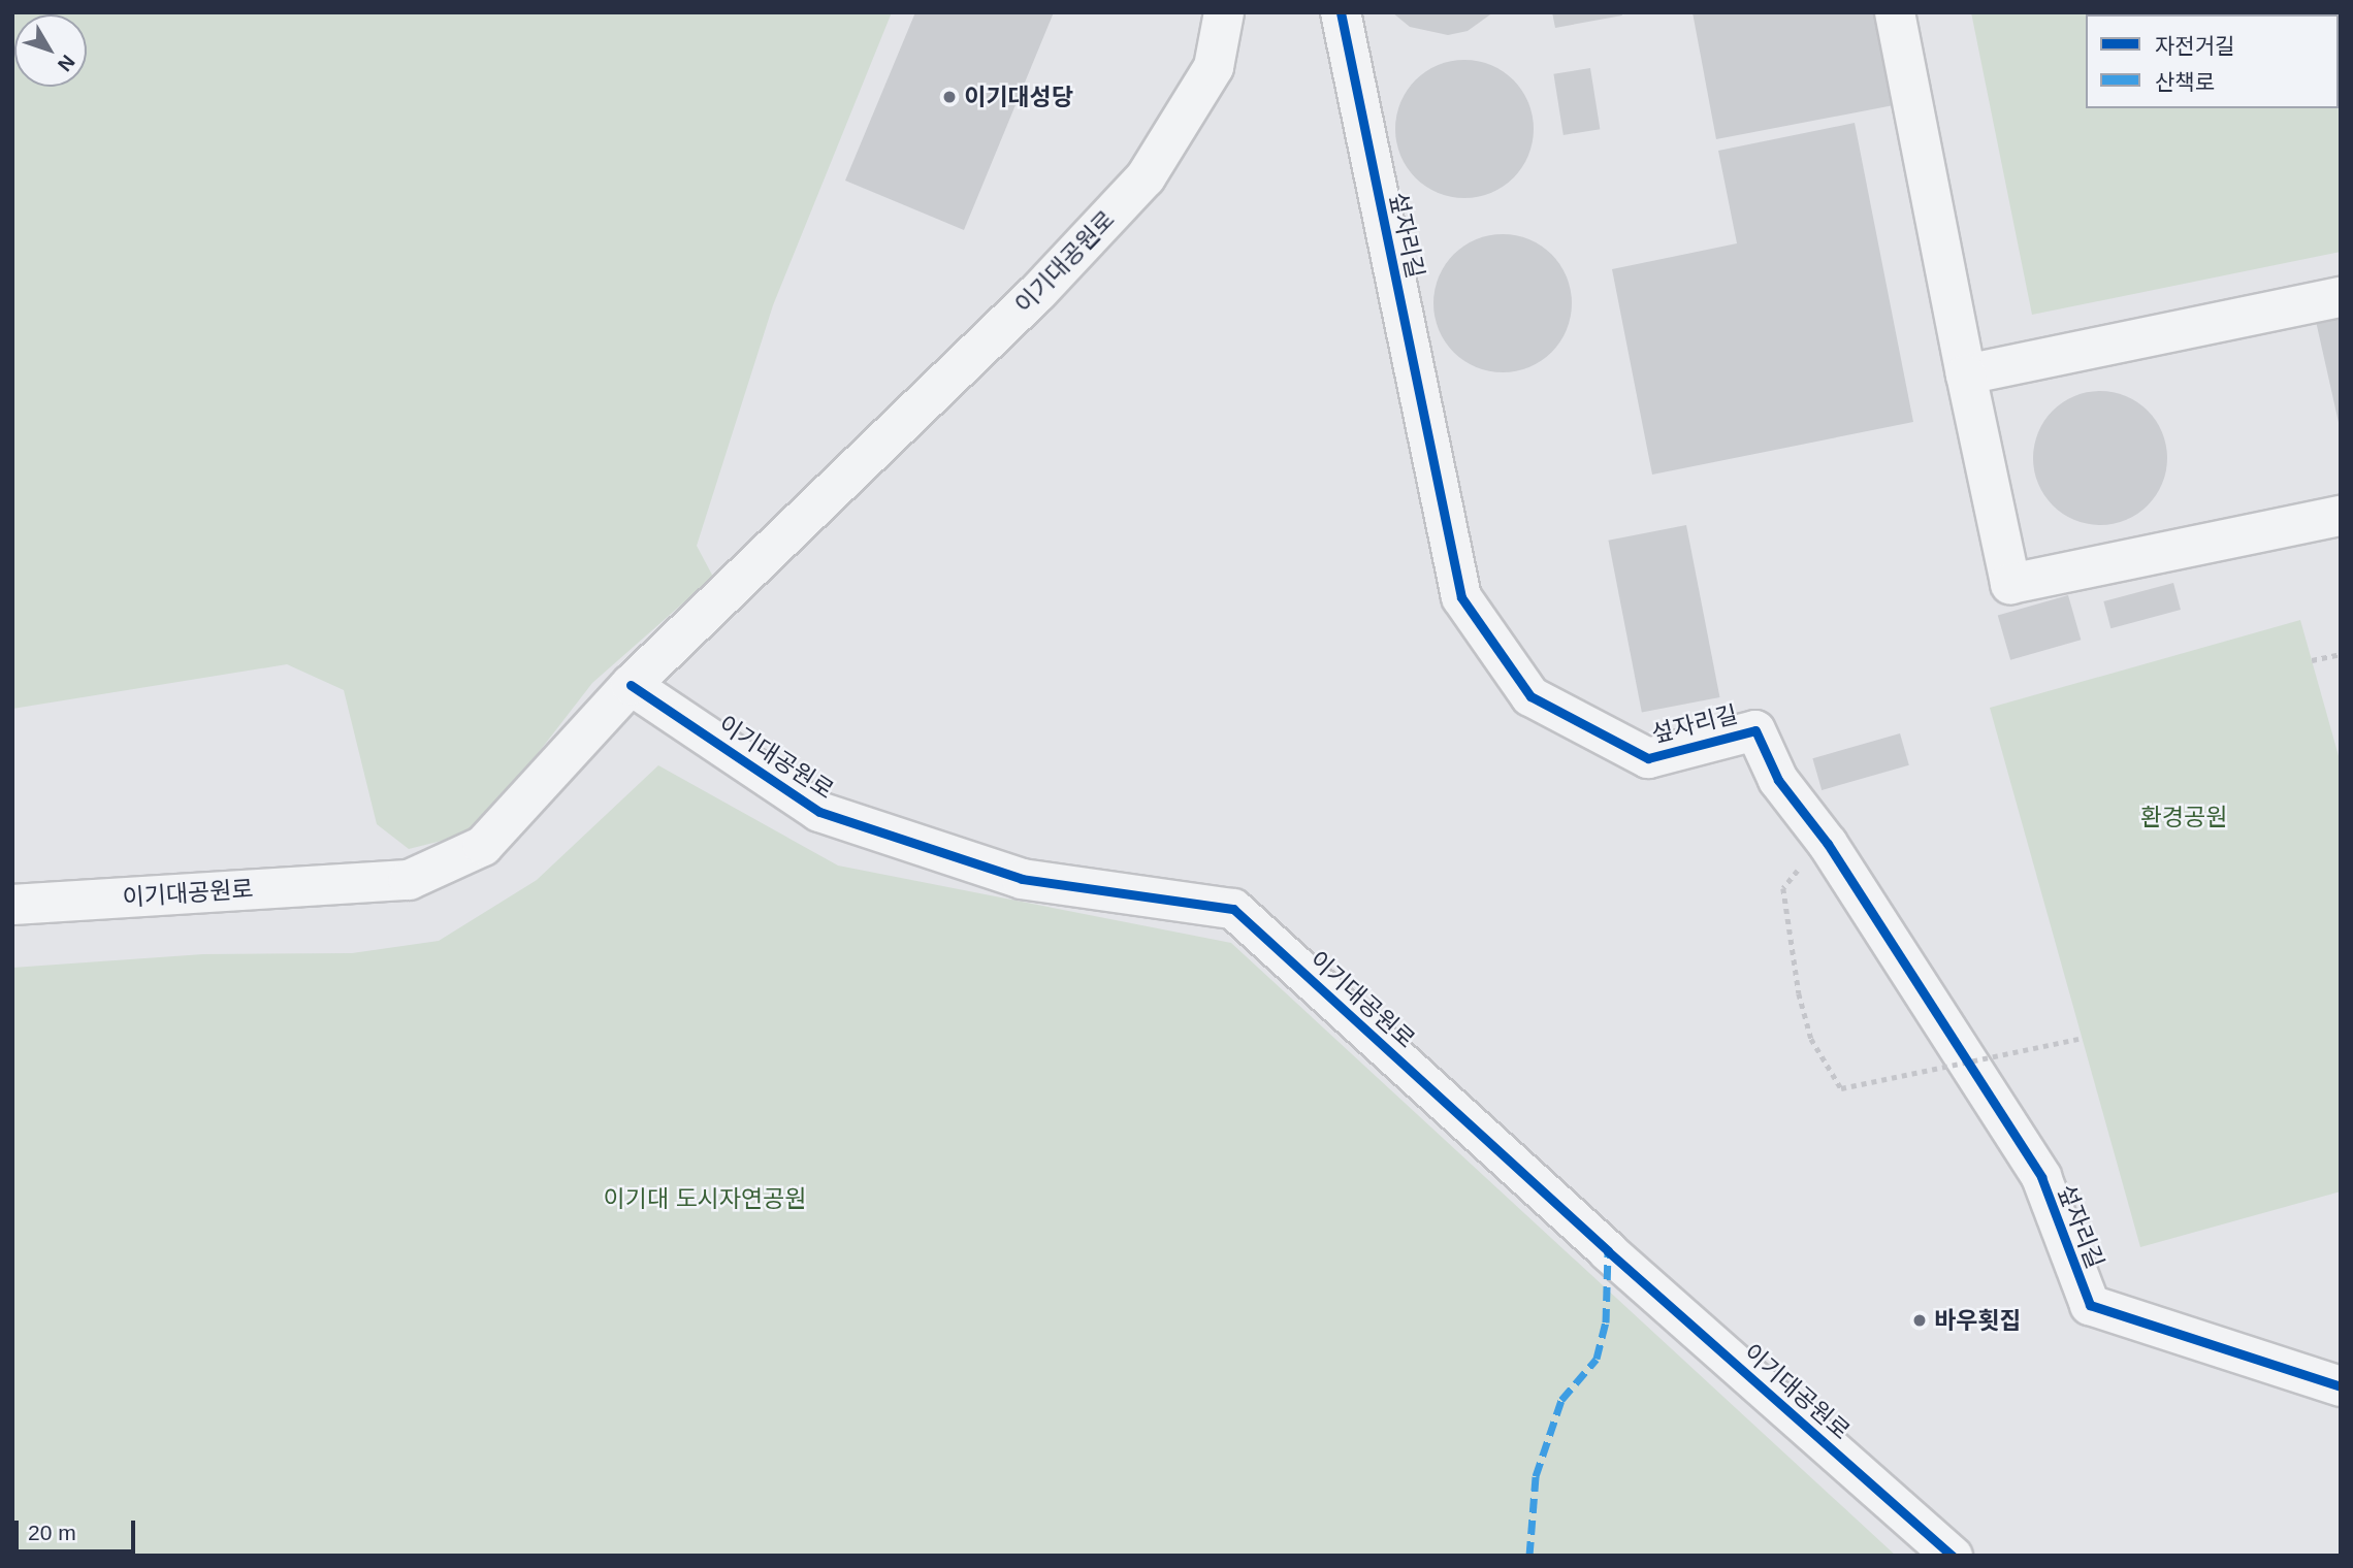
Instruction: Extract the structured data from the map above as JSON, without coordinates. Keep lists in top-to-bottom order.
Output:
{
  "streets": {
    "street": ["섶자리길", "이기대공원로"]
  },
  "parks": ["환경공원", "이기대 도시자연공원"],
  "places": ["이기대성당", "바우횟집"],
  "legend": ["자전거길", "산책로"],
  "scale_bar": "20 m",
  "north": "bottom right"
}
